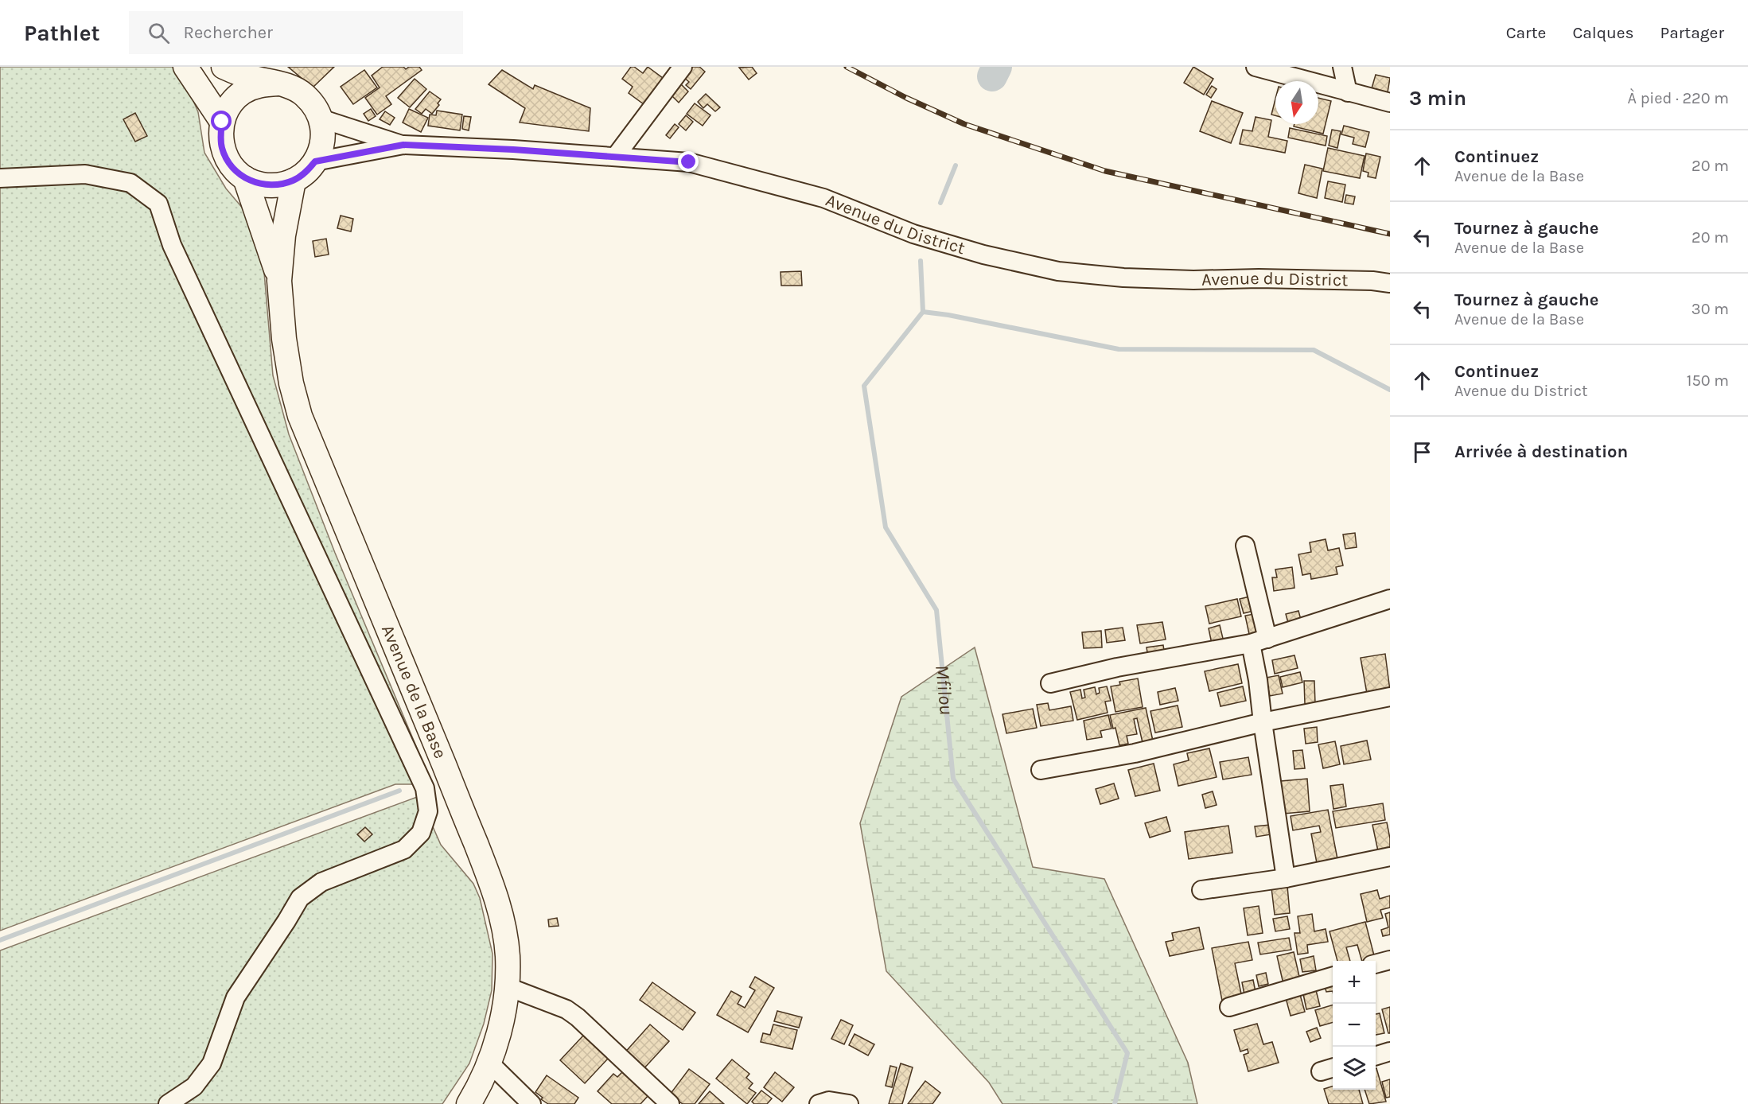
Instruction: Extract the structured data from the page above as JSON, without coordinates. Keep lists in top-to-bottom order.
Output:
{
  "streets": {
    "main road": ["Avenue de la Base"],
    "street": ["Avenue du District"]
  },
  "crossings": [
    ["Avenue du District", "Avenue de la Base"]
  ],
  "water": ["Mfilou"],
  "north": "bottom",
  "page": {
    "header": "Pathlet",
    "search": "Rechercher",
    "nav": ["Carte", "Calques", "Partager"],
    "heading": ["3 min", "À pied · 220 m"],
    "list": [
      ["Continuez", "Avenue de la Base", "20 m"],
      ["Tournez à gauche", "Avenue de la Base", "20 m"],
      ["Tournez à gauche", "Avenue de la Base", "30 m"],
      ["Continuez", "Avenue du District", "150 m"],
      "Arrivée à destination"
    ],
    "map_buttons": ["+", "−"]
  }
}
